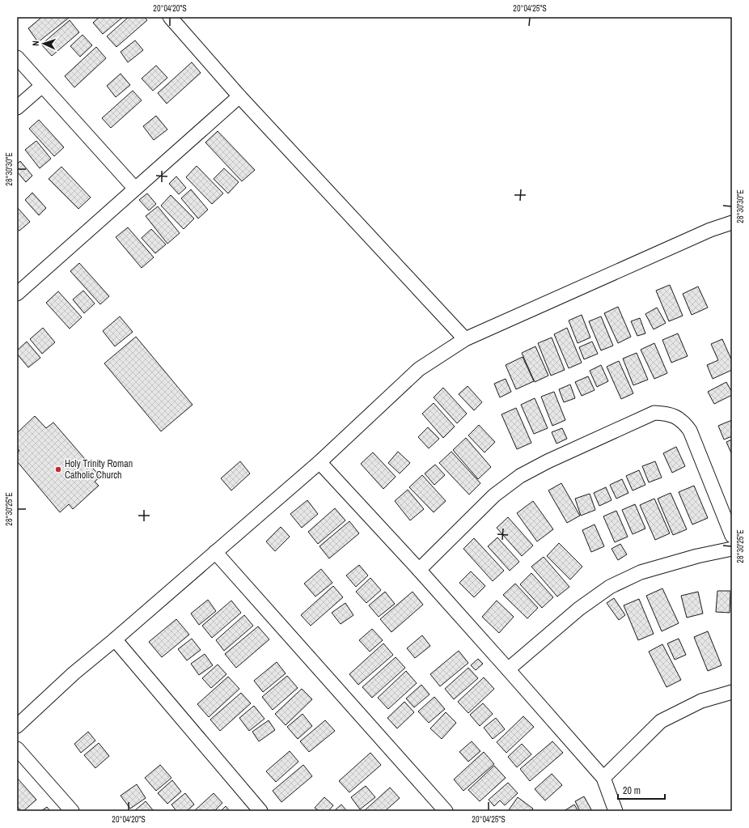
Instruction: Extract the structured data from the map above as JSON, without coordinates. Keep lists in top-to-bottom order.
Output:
{
  "places": ["Holy Trinity Roman Catholic Church"],
  "scale_bar": "20 m",
  "north": "left",
  "coordinates": [
    "20°04'20\"S",
    "20°04'25\"S",
    "28°30'30\"E",
    "28°30'25\"E"
  ]
}
